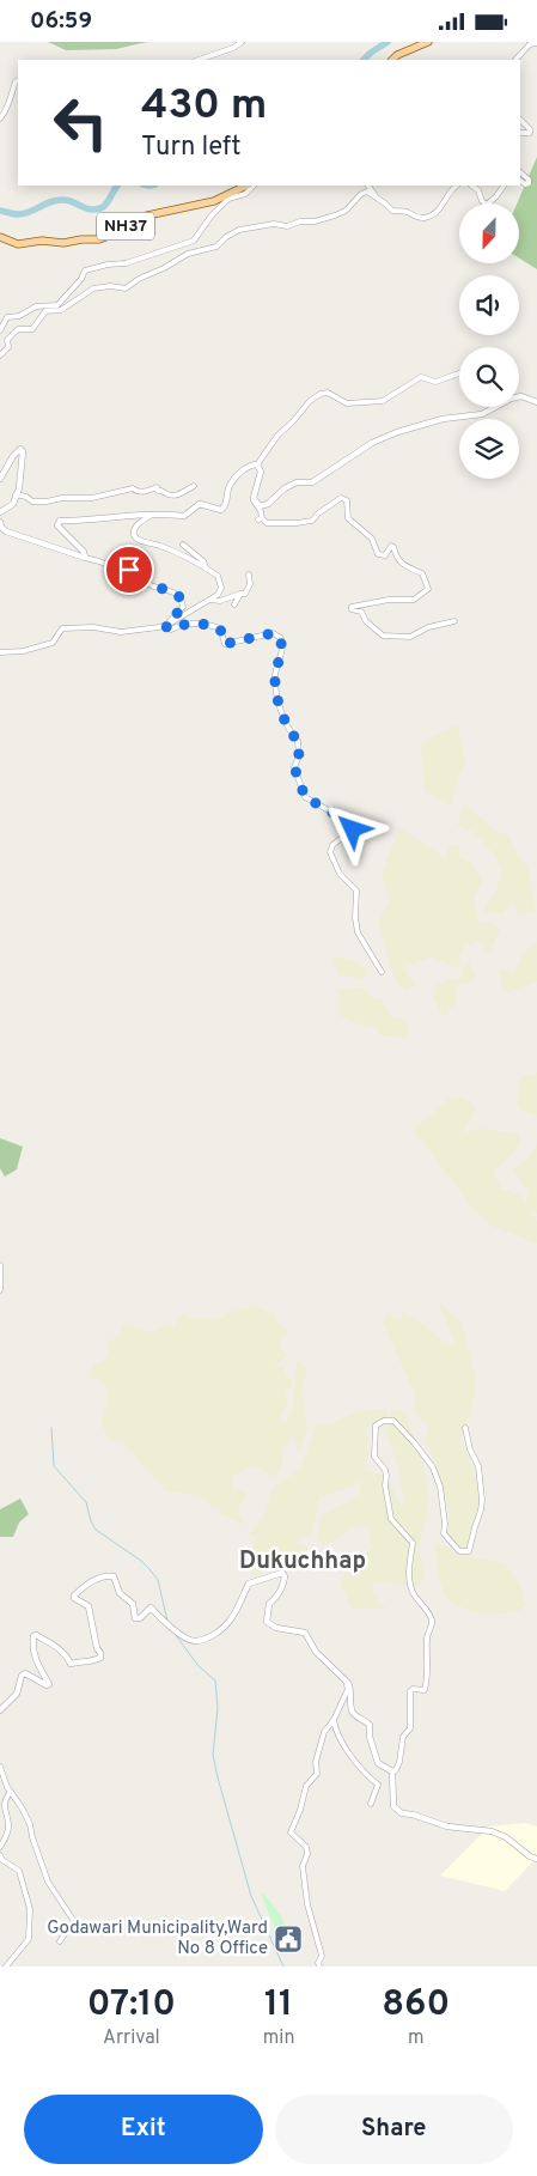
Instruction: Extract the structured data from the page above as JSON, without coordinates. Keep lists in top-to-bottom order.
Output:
{
  "streets": {
    "main road": ["NH37"]
  },
  "districts": ["Dukuchhap"],
  "places": {
    "public building": ["Godawari Municipality,Ward No 8 Office"]
  },
  "north": "bottom",
  "page": {
    "status": "06:59",
    "turn": ["430 m", "Turn left"],
    "eta": [
      "07:10",
      "Arrival",
      "11",
      "min",
      "860",
      "m"
    ],
    "buttons": ["Exit", "Share"]
  }
}
